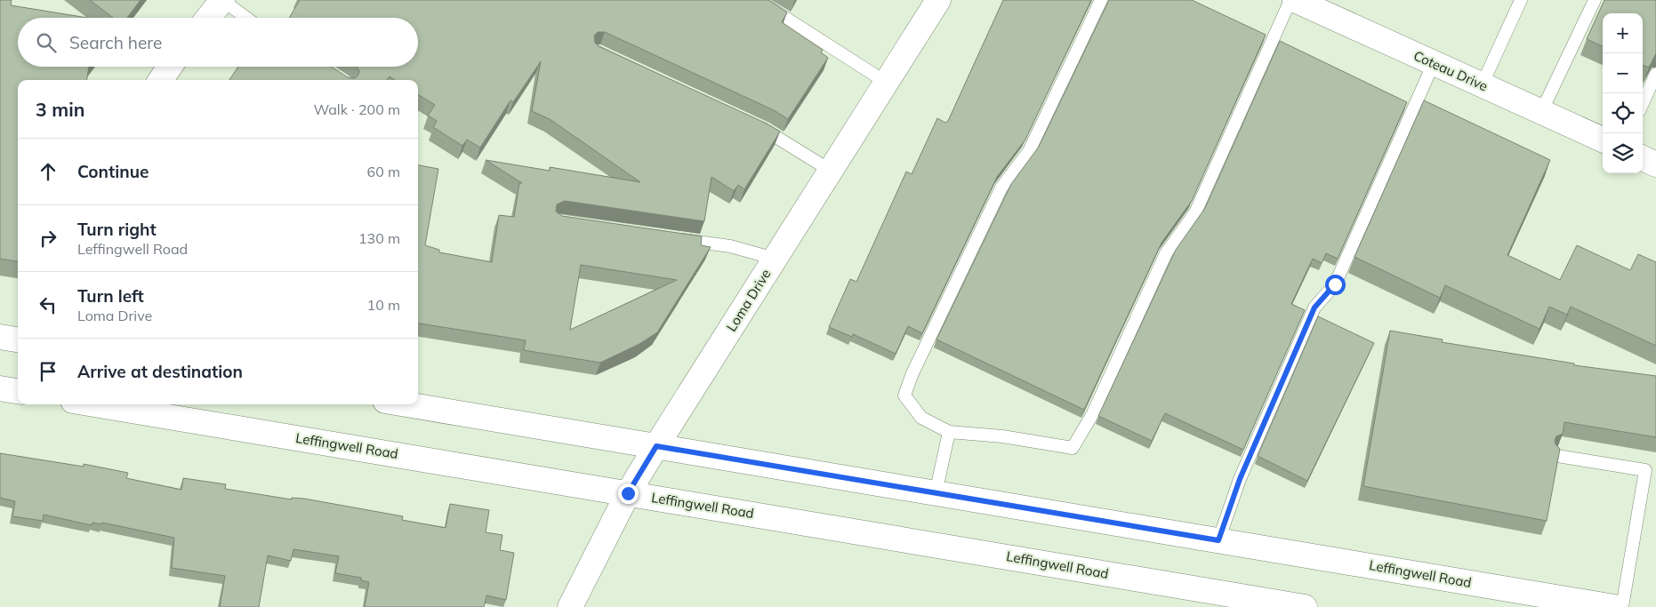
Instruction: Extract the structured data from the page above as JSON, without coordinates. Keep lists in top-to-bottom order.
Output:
{
  "streets": {
    "main road": ["Coteau Drive", "Loma Drive", "Leffingwell Road"]
  },
  "crossings": [
    ["Loma Drive", "Leffingwell Road"]
  ],
  "page": {
    "map_buttons": ["+", "−"],
    "search": "Search here",
    "heading": ["3 min", "Walk · 200 m"],
    "list": [
      ["Continue", "60 m"],
      ["Turn right", "Leffingwell Road", "130 m"],
      ["Turn left", "Loma Drive", "10 m"],
      "Arrive at destination"
    ]
  }
}
